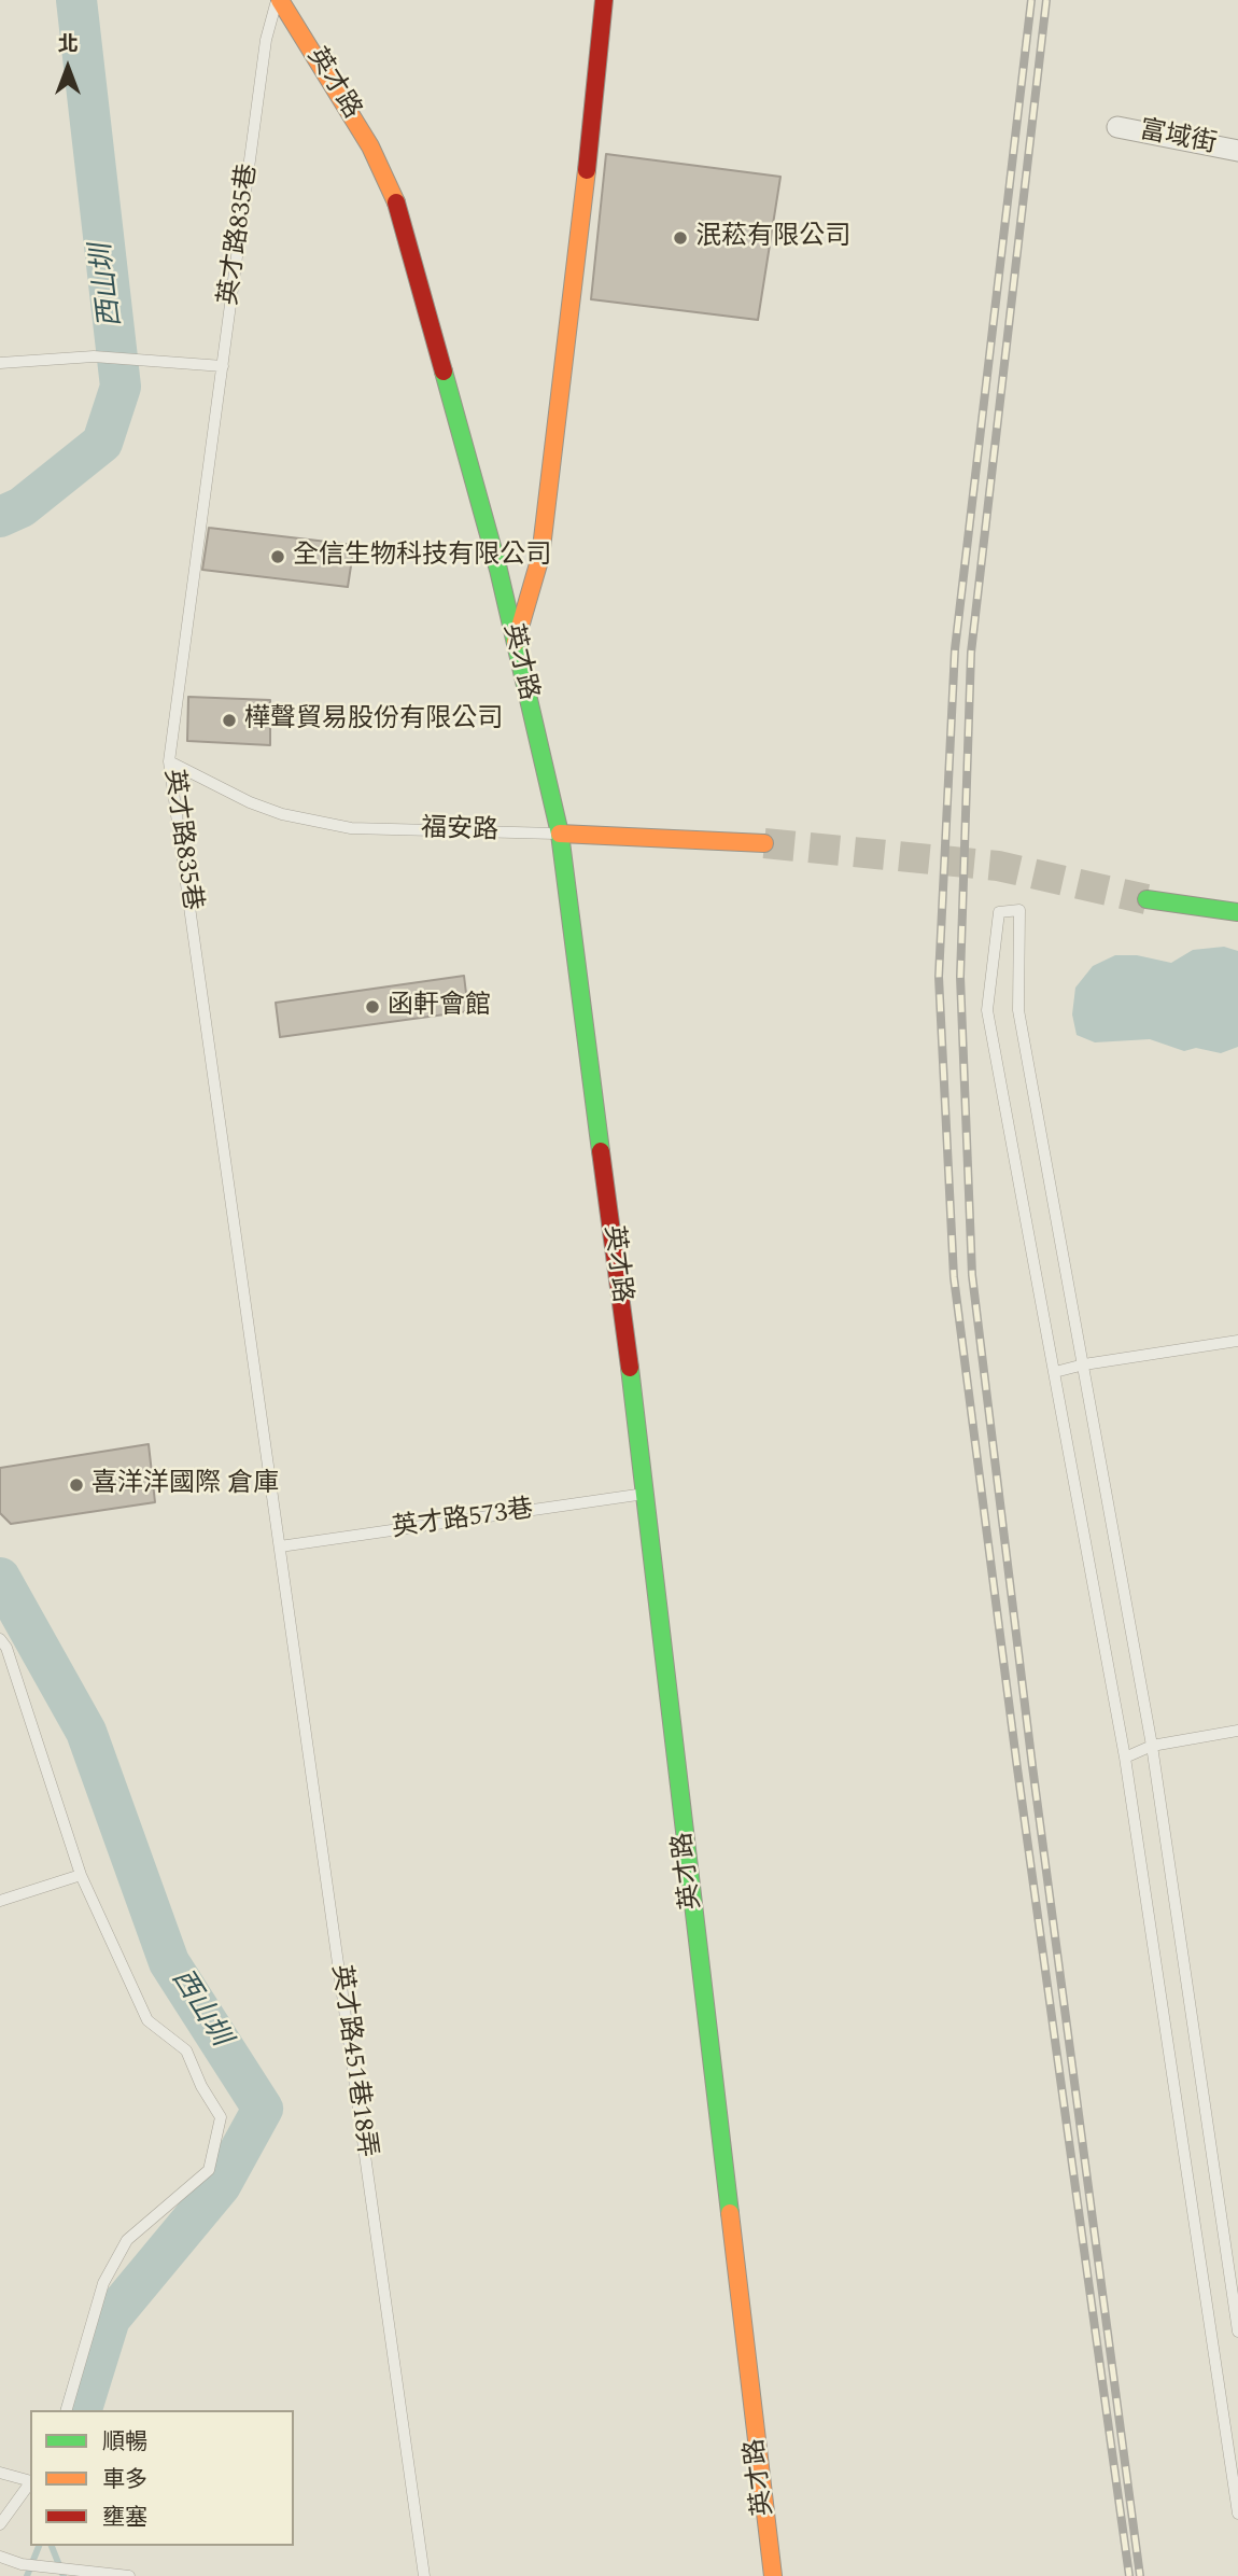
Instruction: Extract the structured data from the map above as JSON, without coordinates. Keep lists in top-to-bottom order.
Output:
{
  "streets": {
    "street": ["英才路", "富域街", "福安路"],
    "lane": ["英才路835巷", "英才路573巷", "英才路451巷18弄"]
  },
  "crossings": [
    ["英才路", "英才路835巷"],
    ["英才路", "福安路"],
    ["英才路", "英才路573巷"],
    ["英才路835巷", "福安路"],
    ["英才路835巷", "英才路573巷"],
    ["英才路835巷", "英才路451巷18弄"],
    ["英才路573巷", "英才路451巷18弄"]
  ],
  "water": ["西山圳"],
  "places": [
    "泯菘有限公司",
    "全信生物科技有限公司",
    "樺聲貿易股份有限公司",
    "函軒會館",
    "喜洋洋國際 倉庫"
  ],
  "legend": ["順暢", "車多", "壅塞"],
  "north": "top"
}
